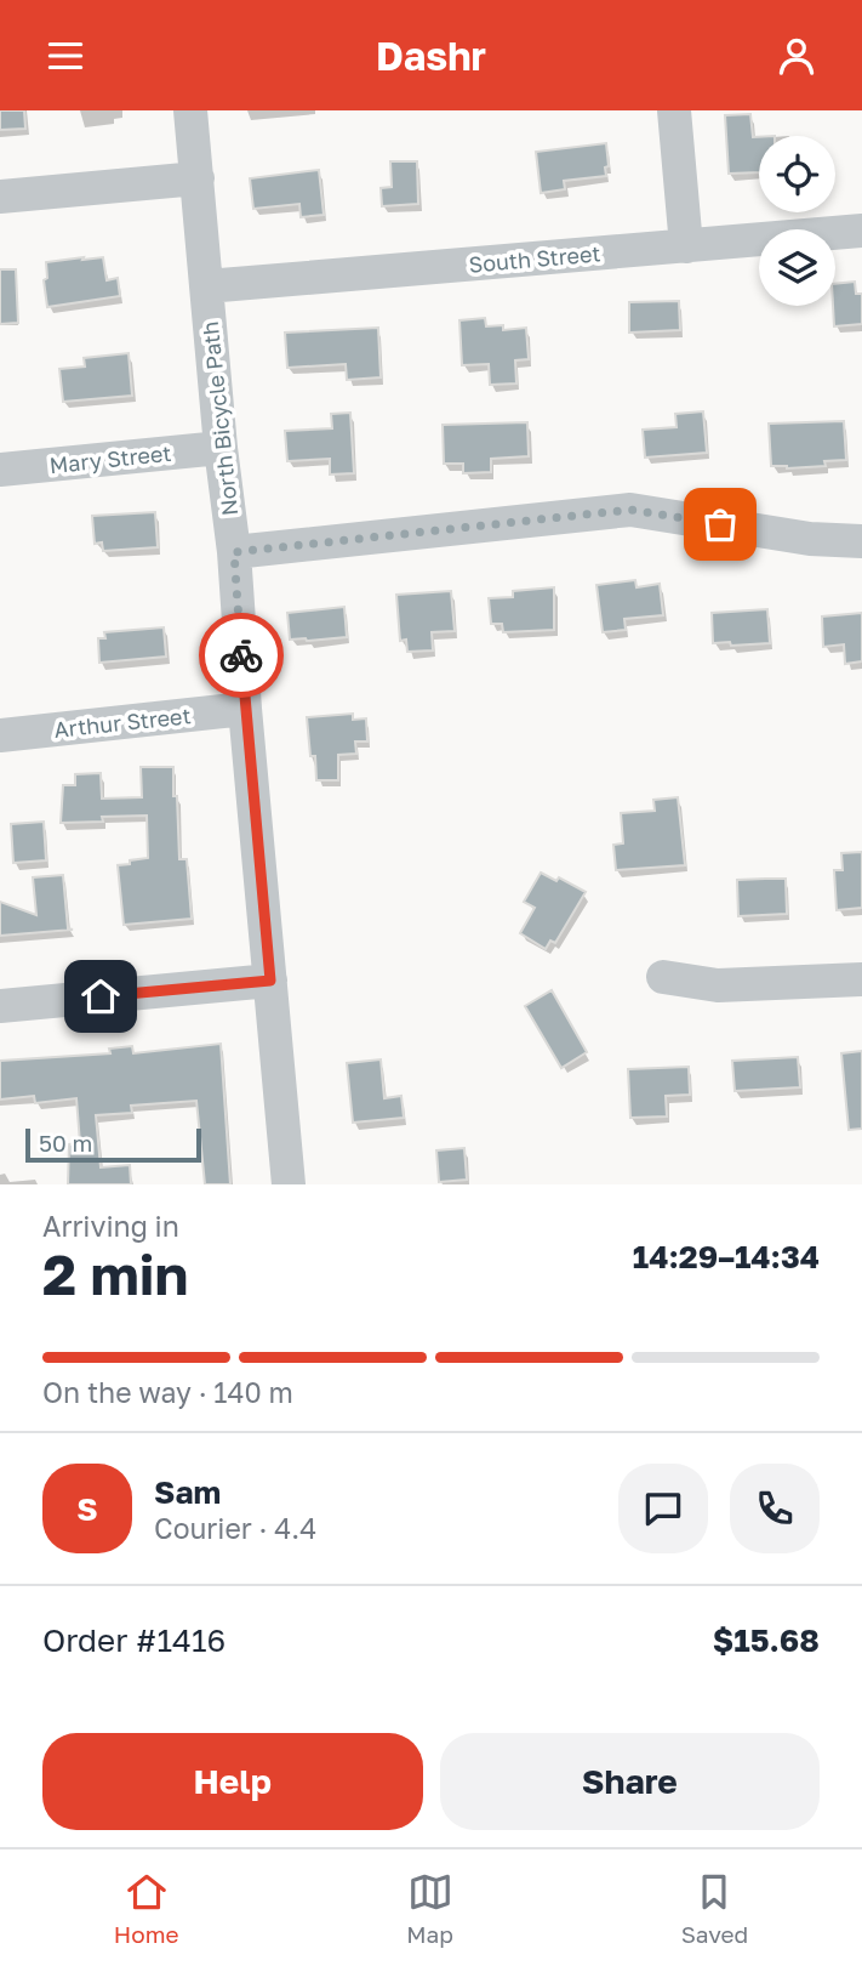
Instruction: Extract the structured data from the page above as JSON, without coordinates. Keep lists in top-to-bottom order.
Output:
{
  "streets": {
    "street": [
      "South Street",
      "North Bicycle Path",
      "Mary Street",
      "Arthur Street"
    ]
  },
  "crossings": [
    ["South Street", "North Bicycle Path"],
    ["North Bicycle Path", "Mary Street"],
    ["North Bicycle Path", "Arthur Street"]
  ],
  "scale_bar": "50 m",
  "page": {
    "header": "Dashr",
    "scale": "50 m",
    "heading": ["2 min", "Arriving in", "14:29–14:34"],
    "panel": [
      "Sam",
      "Courier · 4.4",
      "Order #1416",
      "$15.68"
    ],
    "bar": "On the way · 140 m",
    "round": "S",
    "buttons": ["Help", "Share"],
    "tabs": ["Home", "Map", "Saved"]
  }
}
